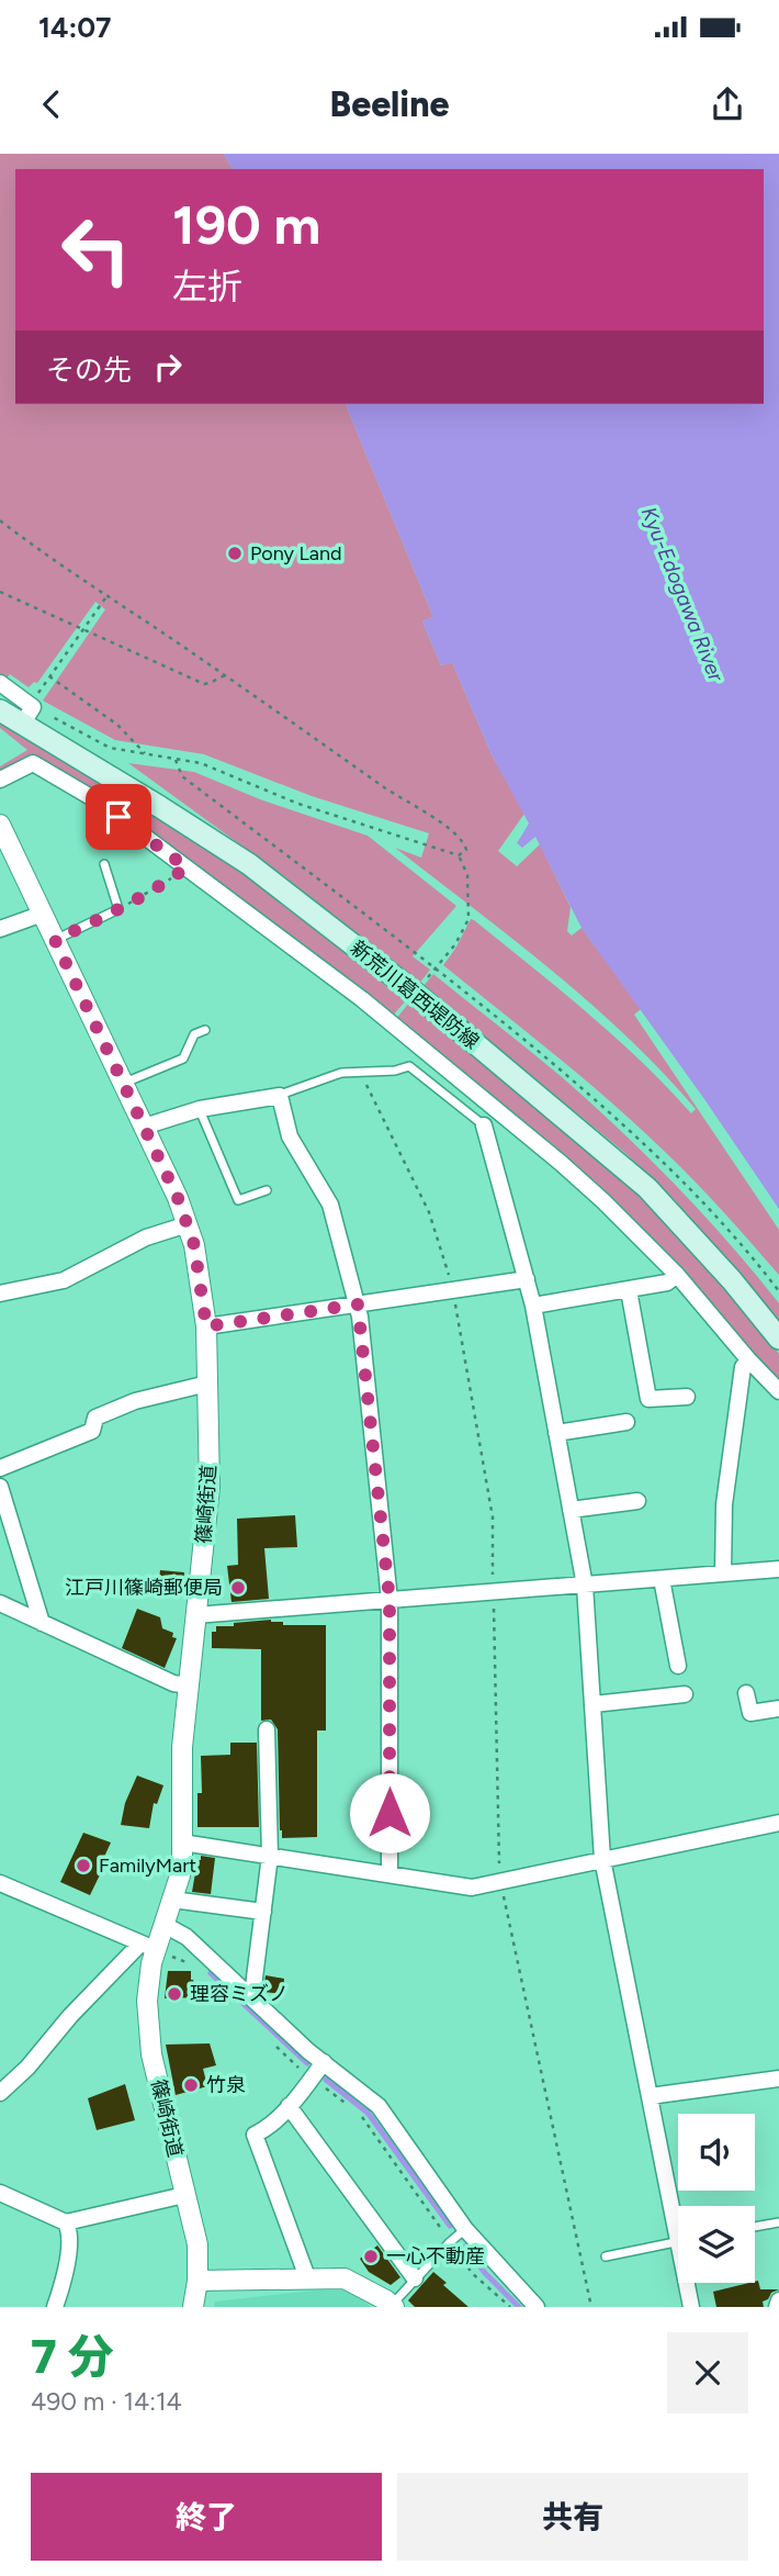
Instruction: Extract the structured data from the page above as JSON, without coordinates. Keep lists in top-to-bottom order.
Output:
{
  "streets": {
    "main road": ["新荒川葛西堤防線"],
    "street": ["篠崎街道"]
  },
  "water": ["Kyu-Edogawa River"],
  "places": [
    "Pony Land",
    "江戸川篠崎郵便局",
    "FamilyMart",
    "理容ミズノ",
    "竹泉",
    "一心不動産"
  ],
  "page": {
    "status": "14:07",
    "header": "Beeline",
    "turn": ["190 m", "左折"],
    "then": "その先",
    "heading": ["7 分", "490 m · 14:14"],
    "buttons": ["終了", "共有"]
  }
}
